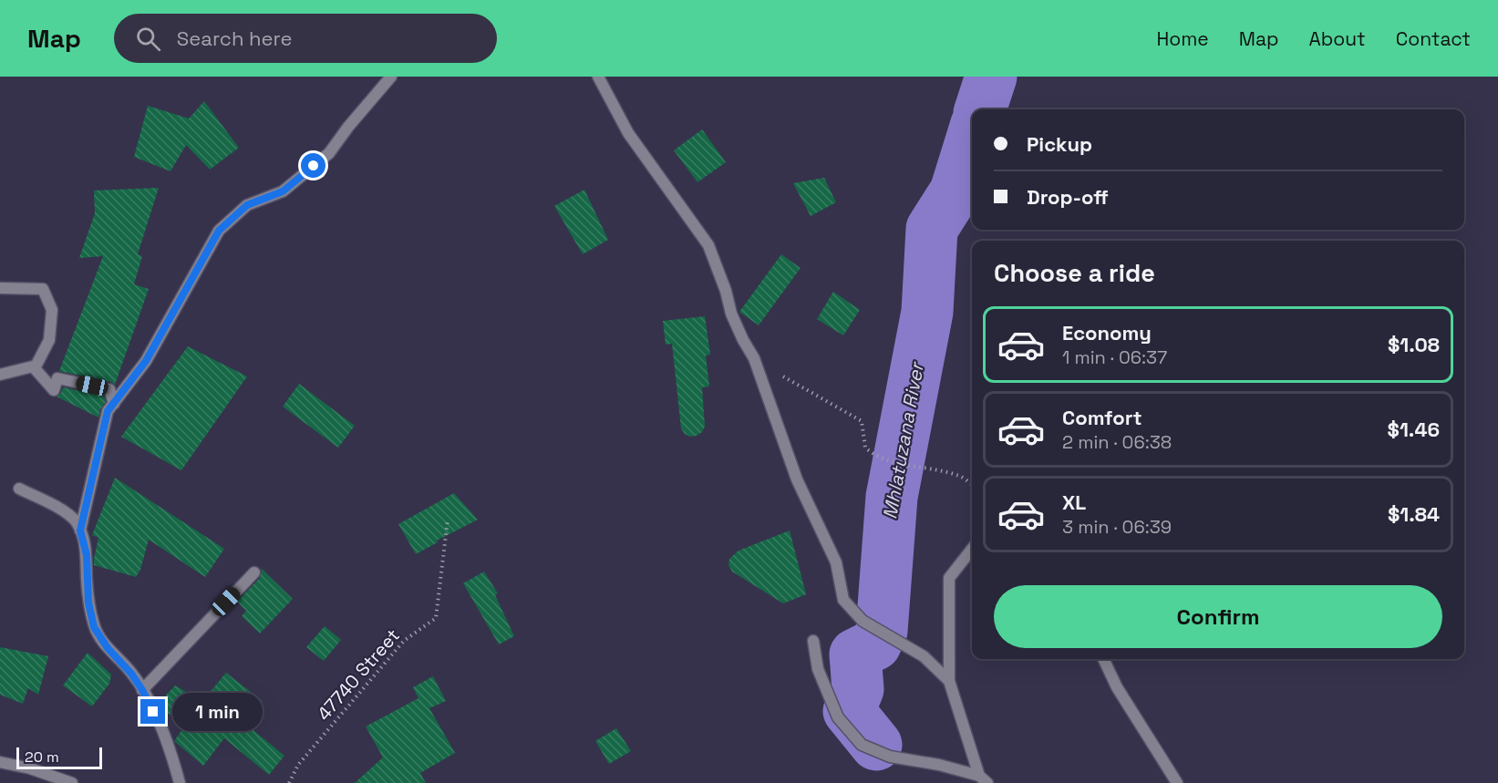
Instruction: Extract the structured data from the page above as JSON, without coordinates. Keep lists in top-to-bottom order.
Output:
{
  "streets": {
    "path": ["47740 Street"]
  },
  "water": ["Mhlatuzana River"],
  "scale_bar": "20 m",
  "page": {
    "header": "Map",
    "search": "Search here",
    "nav": [
      "Home",
      "Map",
      "About",
      "Contact"
    ],
    "banner": ["Pickup", "Drop-off"],
    "heading": "Choose a ride",
    "list": [
      {
        "name": "Economy",
        "note": "1 min · 06:37",
        "value": "$1.08"
      },
      {
        "name": "Comfort",
        "note": "2 min · 06:38",
        "value": "$1.46"
      },
      {
        "name": "XL",
        "note": "3 min · 06:39",
        "value": "$1.84"
      }
    ],
    "buttons": "Confirm",
    "bubble": "1 min",
    "scale": "20 m"
  }
}
